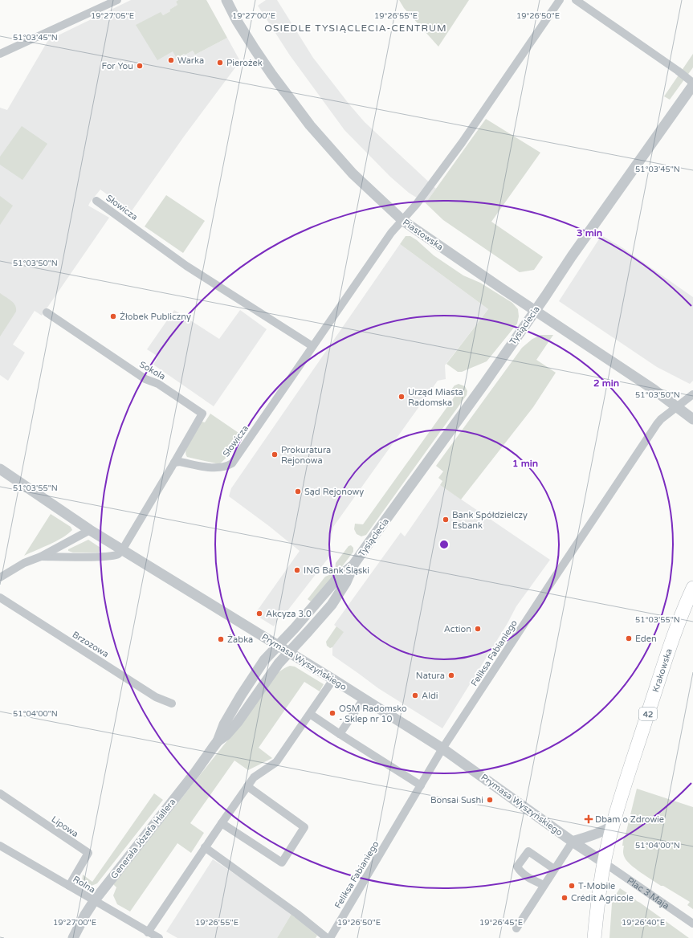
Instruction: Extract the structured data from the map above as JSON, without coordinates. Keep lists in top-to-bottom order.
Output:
{
  "streets": {
    "main road": ["Krakowska", "42"],
    "street": [
      "Słowicza",
      "Piastowska",
      "Tysiąclecia",
      "Sokola",
      "Brzozowa",
      "Feliksa Fabianiego",
      "Prymasa Wyszyńskiego",
      "Lipowa",
      "Generała Józefa Hallera",
      "Rolna",
      "Plac 3 Maja"
    ]
  },
  "crossings": [
    ["Słowicza", "Piastowska"],
    ["Słowicza", "Sokola"],
    ["Piastowska", "Tysiąclecia"],
    ["Piastowska", "Feliksa Fabianiego"],
    ["Tysiąclecia", "Prymasa Wyszyńskiego"],
    ["Tysiąclecia", "Generała Józefa Hallera"],
    ["Feliksa Fabianiego", "Prymasa Wyszyńskiego"],
    ["Prymasa Wyszyńskiego", "42"],
    ["Prymasa Wyszyńskiego", "Generała Józefa Hallera"],
    ["Prymasa Wyszyńskiego", "Plac 3 Maja"],
    ["Krakowska", "42"],
    ["42", "Plac 3 Maja"],
    ["Lipowa", "Rolna"],
    ["Generała Józefa Hallera", "Rolna"]
  ],
  "districts": ["OSIEDLE TYSIĄCLECIA-CENTRUM"],
  "places": {
    "other": [
      "Warka",
      "Pierożek",
      "For You",
      "Żłobek Publiczny",
      "Urząd Miasta Radomska",
      "Prokuratura Rejonowa",
      "Sąd Rejonowy",
      "Bank Spółdzielczy Esbank",
      "ING Bank Śląski",
      "Akcyza 3.0",
      "Action",
      "Eden",
      "Żabka",
      "Natura",
      "Aldi",
      "OSM Radomsko - Sklep nr 10",
      "Bonsai Sushi",
      "T-Mobile",
      "Crédit Agricole"
    ],
    "health": ["Dbam o Zdrowie"]
  },
  "coordinates": [
    "19°27'05\"E",
    "19°27'00\"E",
    "19°26'55\"E",
    "19°26'50\"E",
    "51°03'45\"N",
    "51°03'50\"N",
    "51°03'55\"N",
    "51°04'00\"N",
    "19°26'45\"E",
    "19°26'40\"E"
  ],
  "rings": ["3 min", "2 min", "1 min"]
}
